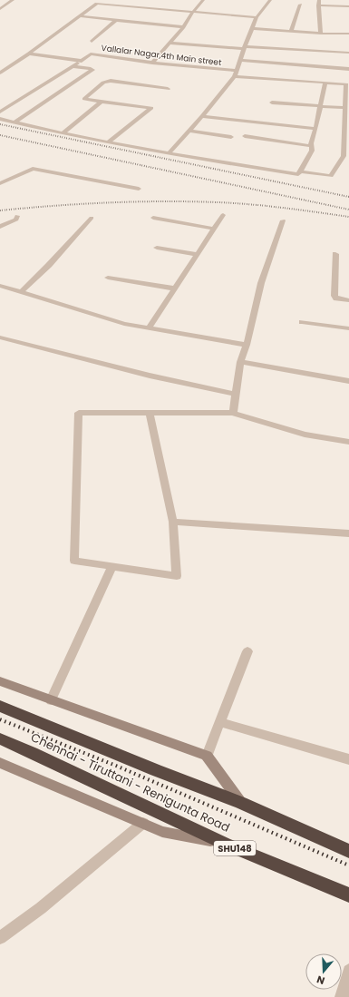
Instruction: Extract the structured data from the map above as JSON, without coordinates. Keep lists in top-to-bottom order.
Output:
{
  "streets": {
    "highway": ["Chennai - Tiruttani - Renigunta Road", "SHU148"],
    "street": ["Vallalar Nagar,4th Main street"]
  },
  "north": "bottom"
}
